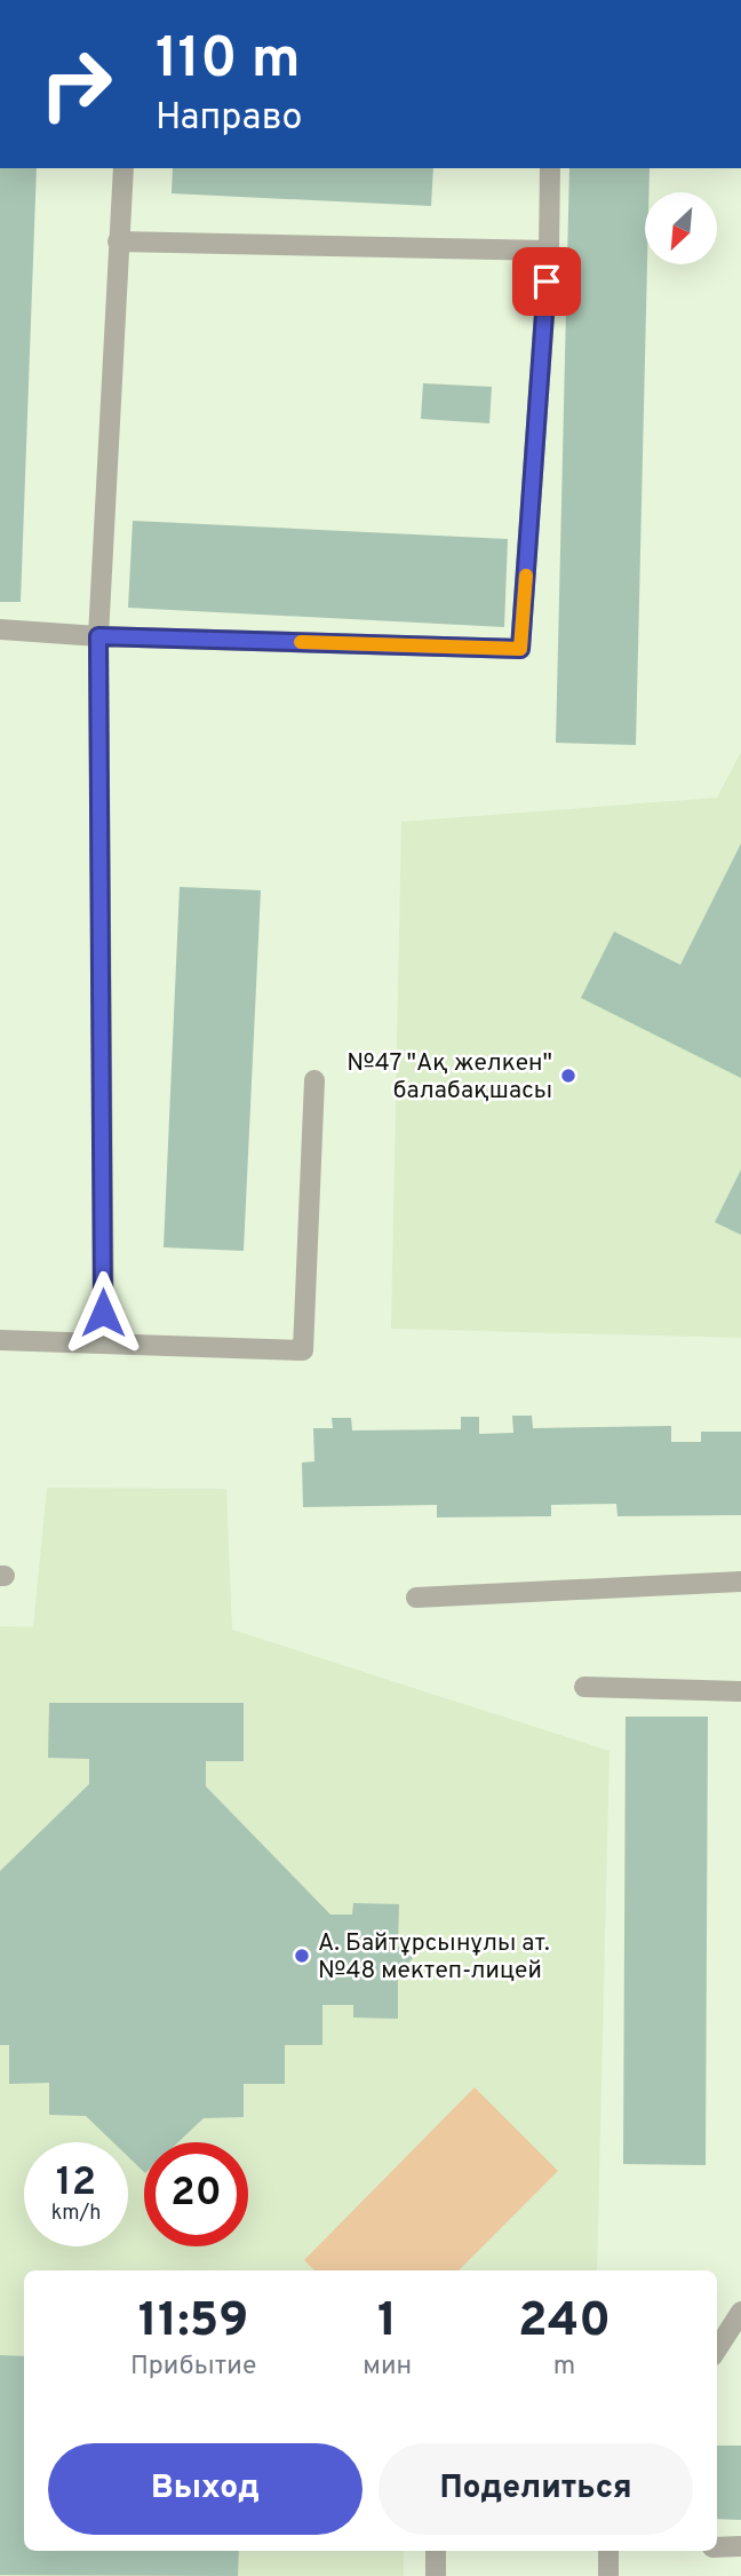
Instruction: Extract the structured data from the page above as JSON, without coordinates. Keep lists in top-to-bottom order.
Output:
{
  "places": ["№47 \"Ақ желкен\" балабақшасы", "А. Байтұрсынұлы ат. №48 мектеп-лицей"],
  "north": "bottom left",
  "page": {
    "turn": ["110 m", "Направо"],
    "speed": "12 km/h",
    "limit": "20",
    "eta": [
      "11:59",
      "Прибытие",
      "1",
      "мин",
      "240",
      "m"
    ],
    "buttons": ["Выход", "Поделиться"]
  }
}
